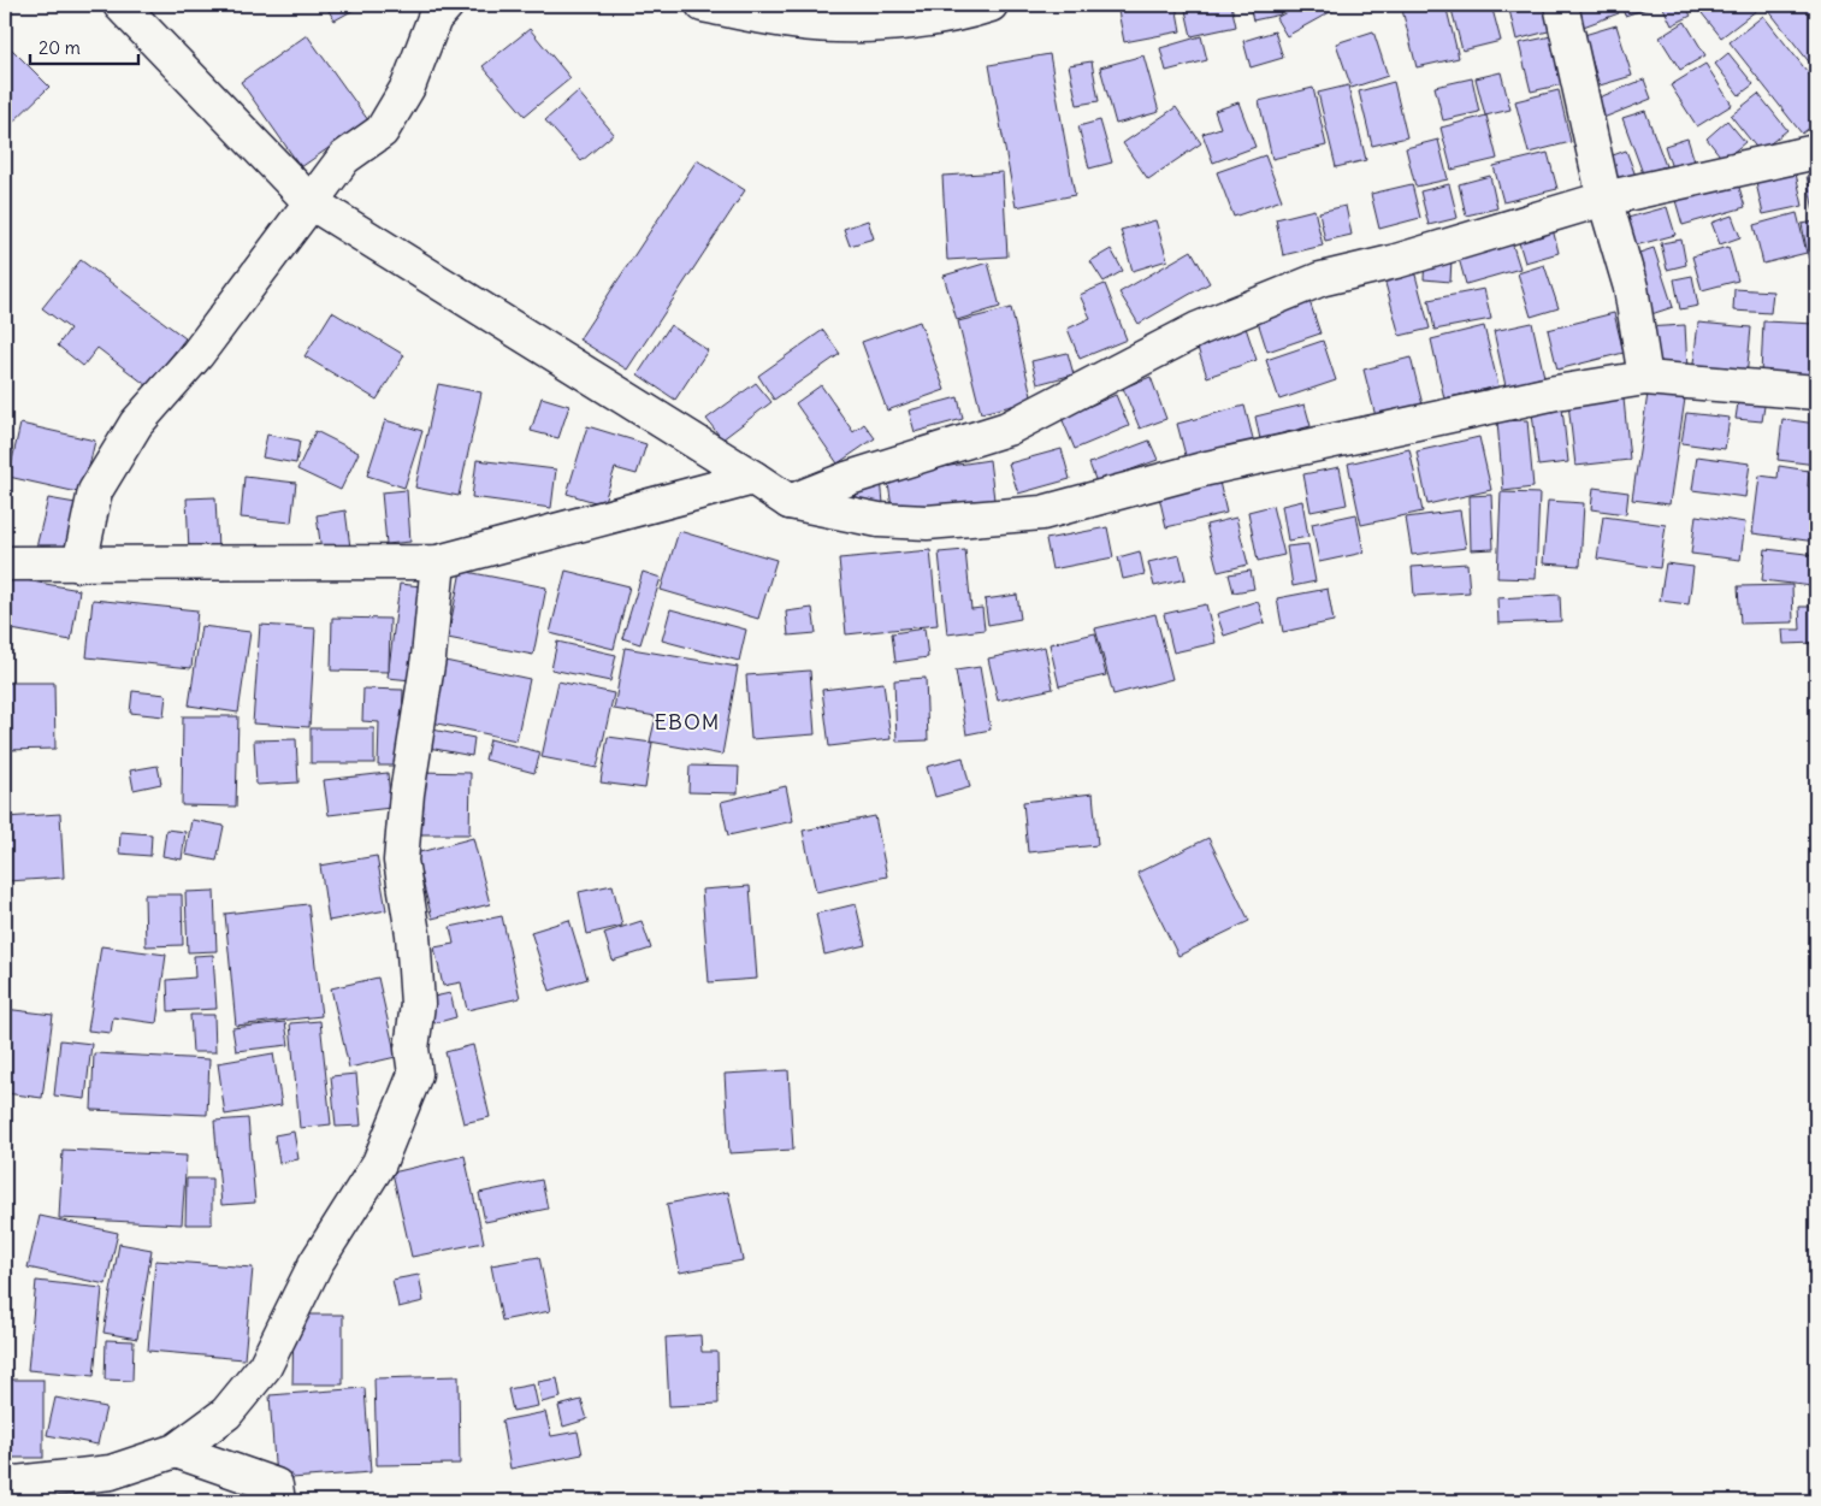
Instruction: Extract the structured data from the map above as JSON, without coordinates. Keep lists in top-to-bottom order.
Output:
{
  "districts": ["EBOM"],
  "scale_bar": "20 m"
}
